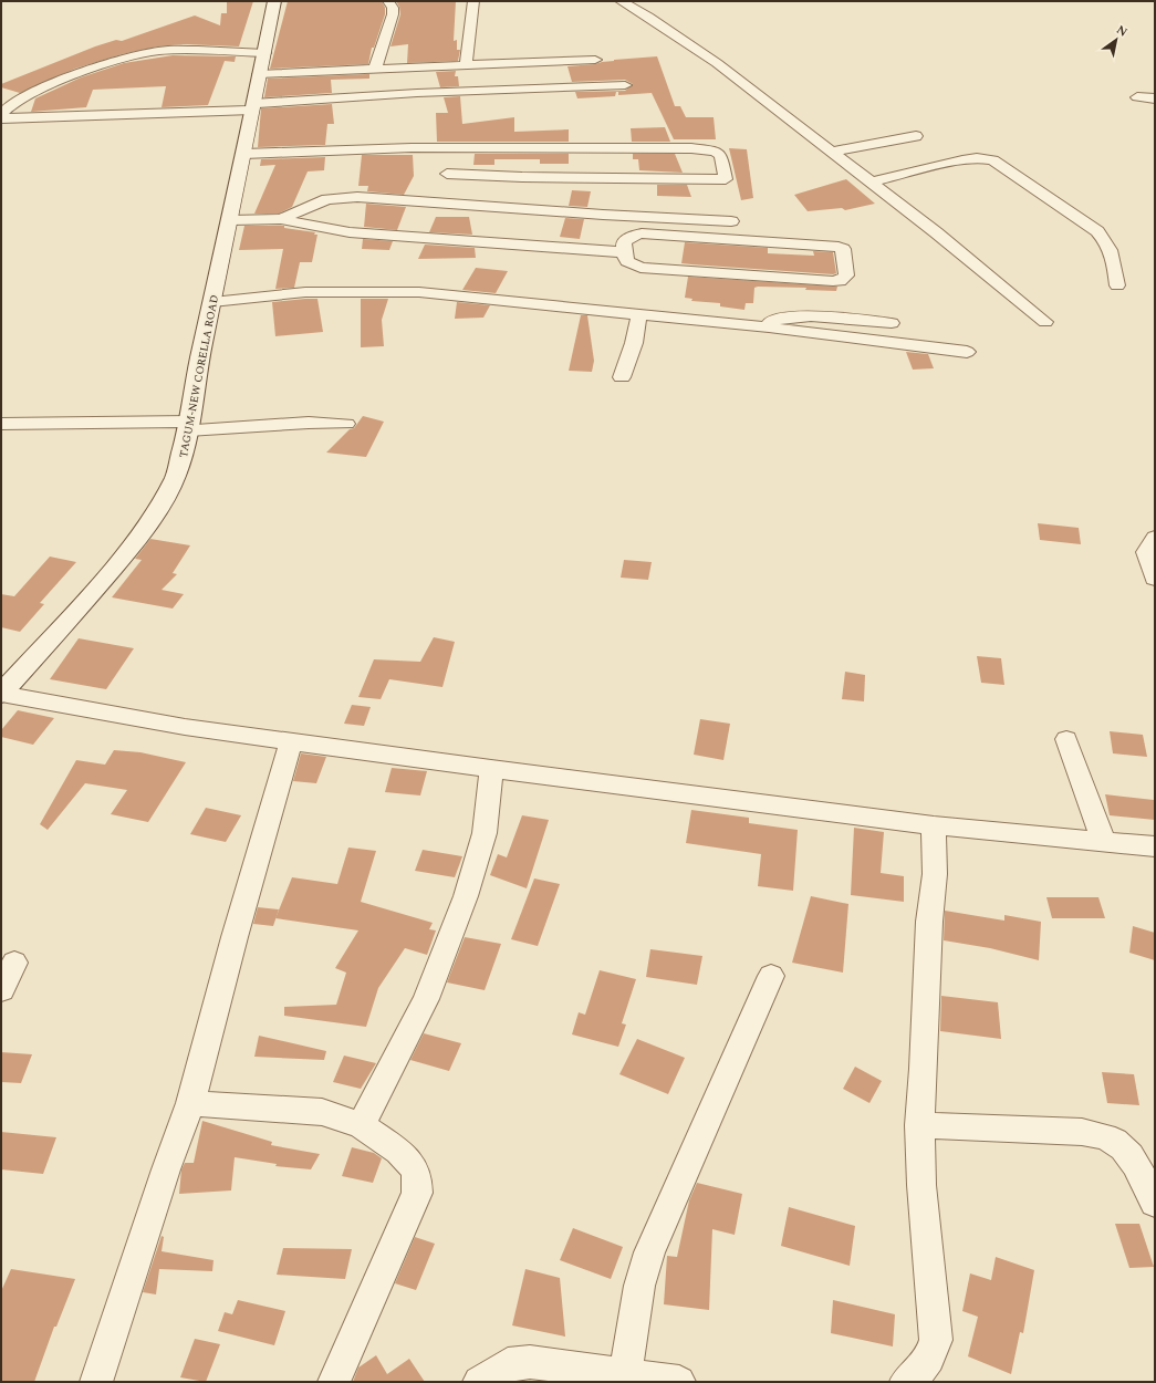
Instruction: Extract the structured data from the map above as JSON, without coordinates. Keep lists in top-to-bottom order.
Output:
{
  "streets": {
    "main road": ["TAGUM-NEW CORELLA ROAD"]
  },
  "north": "top right"
}
